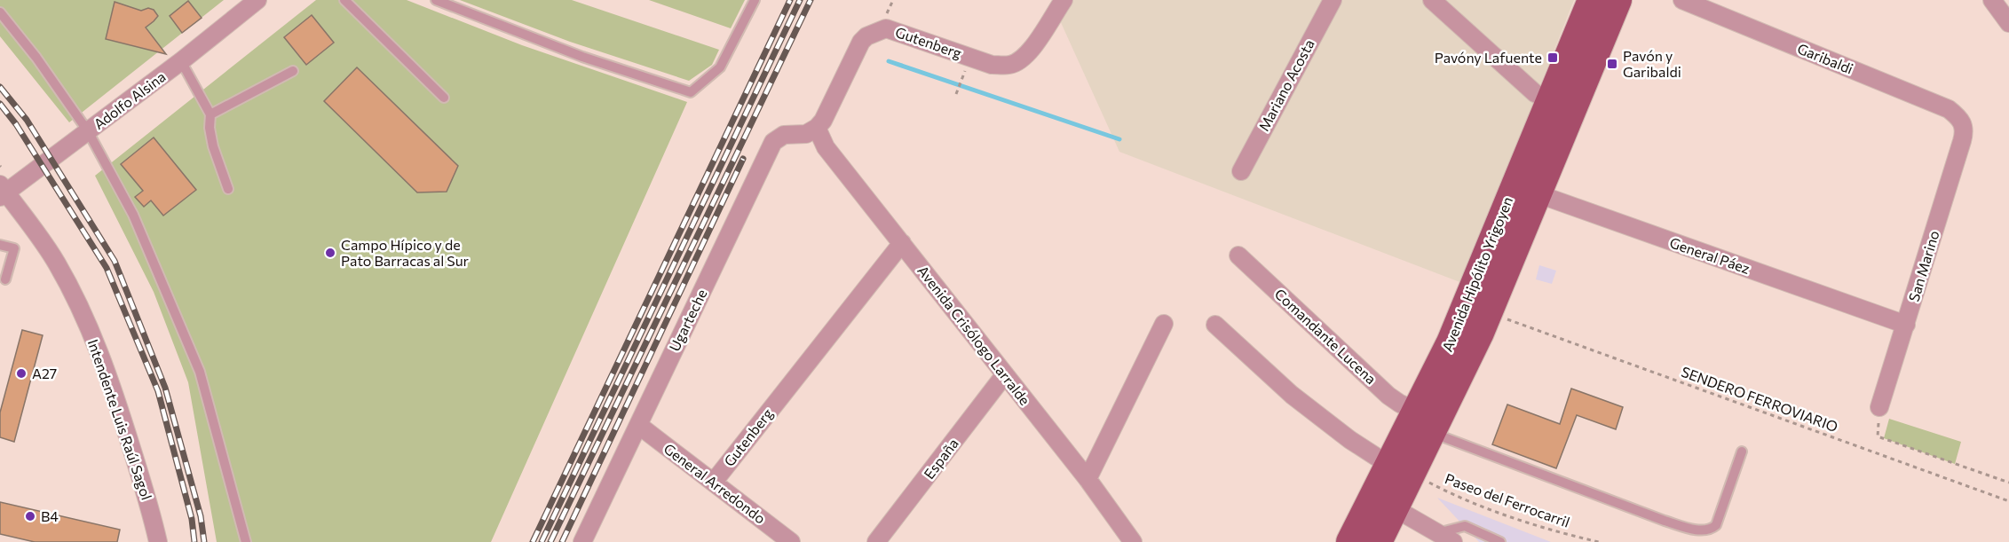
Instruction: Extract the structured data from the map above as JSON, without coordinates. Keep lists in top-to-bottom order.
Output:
{
  "streets": {
    "main road": ["Avenida Hipólito Yrigoyen"],
    "street": [
      "Gutenberg",
      "Garibaldi",
      "Mariano Acosta",
      "Adolfo Alsina",
      "General Páez",
      "San Marino",
      "Ugarteche",
      "Avenida Crisólogo Larralde",
      "Comandante Lucena",
      "Intendente Luis Raúl Sagol",
      "España",
      "General Arredondo"
    ],
    "path": ["SENDERO FERROVIARIO", "Paseo del Ferrocarril"]
  },
  "crossings": [
    ["Gutenberg", "Ugarteche"],
    ["Gutenberg", "Avenida Crisólogo Larralde"],
    ["Gutenberg", "General Arredondo"],
    ["Garibaldi", "San Marino"],
    ["Adolfo Alsina", "Intendente Luis Raúl Sagol"],
    ["General Páez", "San Marino"],
    ["General Páez", "Avenida Hipólito Yrigoyen"],
    ["Avenida Hipólito Yrigoyen", "Comandante Lucena"],
    ["Avenida Hipólito Yrigoyen", "Paseo del Ferrocarril"],
    ["Ugarteche", "Avenida Crisólogo Larralde"],
    ["Ugarteche", "General Arredondo"],
    ["Avenida Crisólogo Larralde", "España"]
  ],
  "places": {
    "transit": ["Pavóny Lafuente", "Pavón y Garibaldi"],
    "other": ["Campo Hípico y de Pato Barracas al Sur", "A27", "B4"]
  }
}
